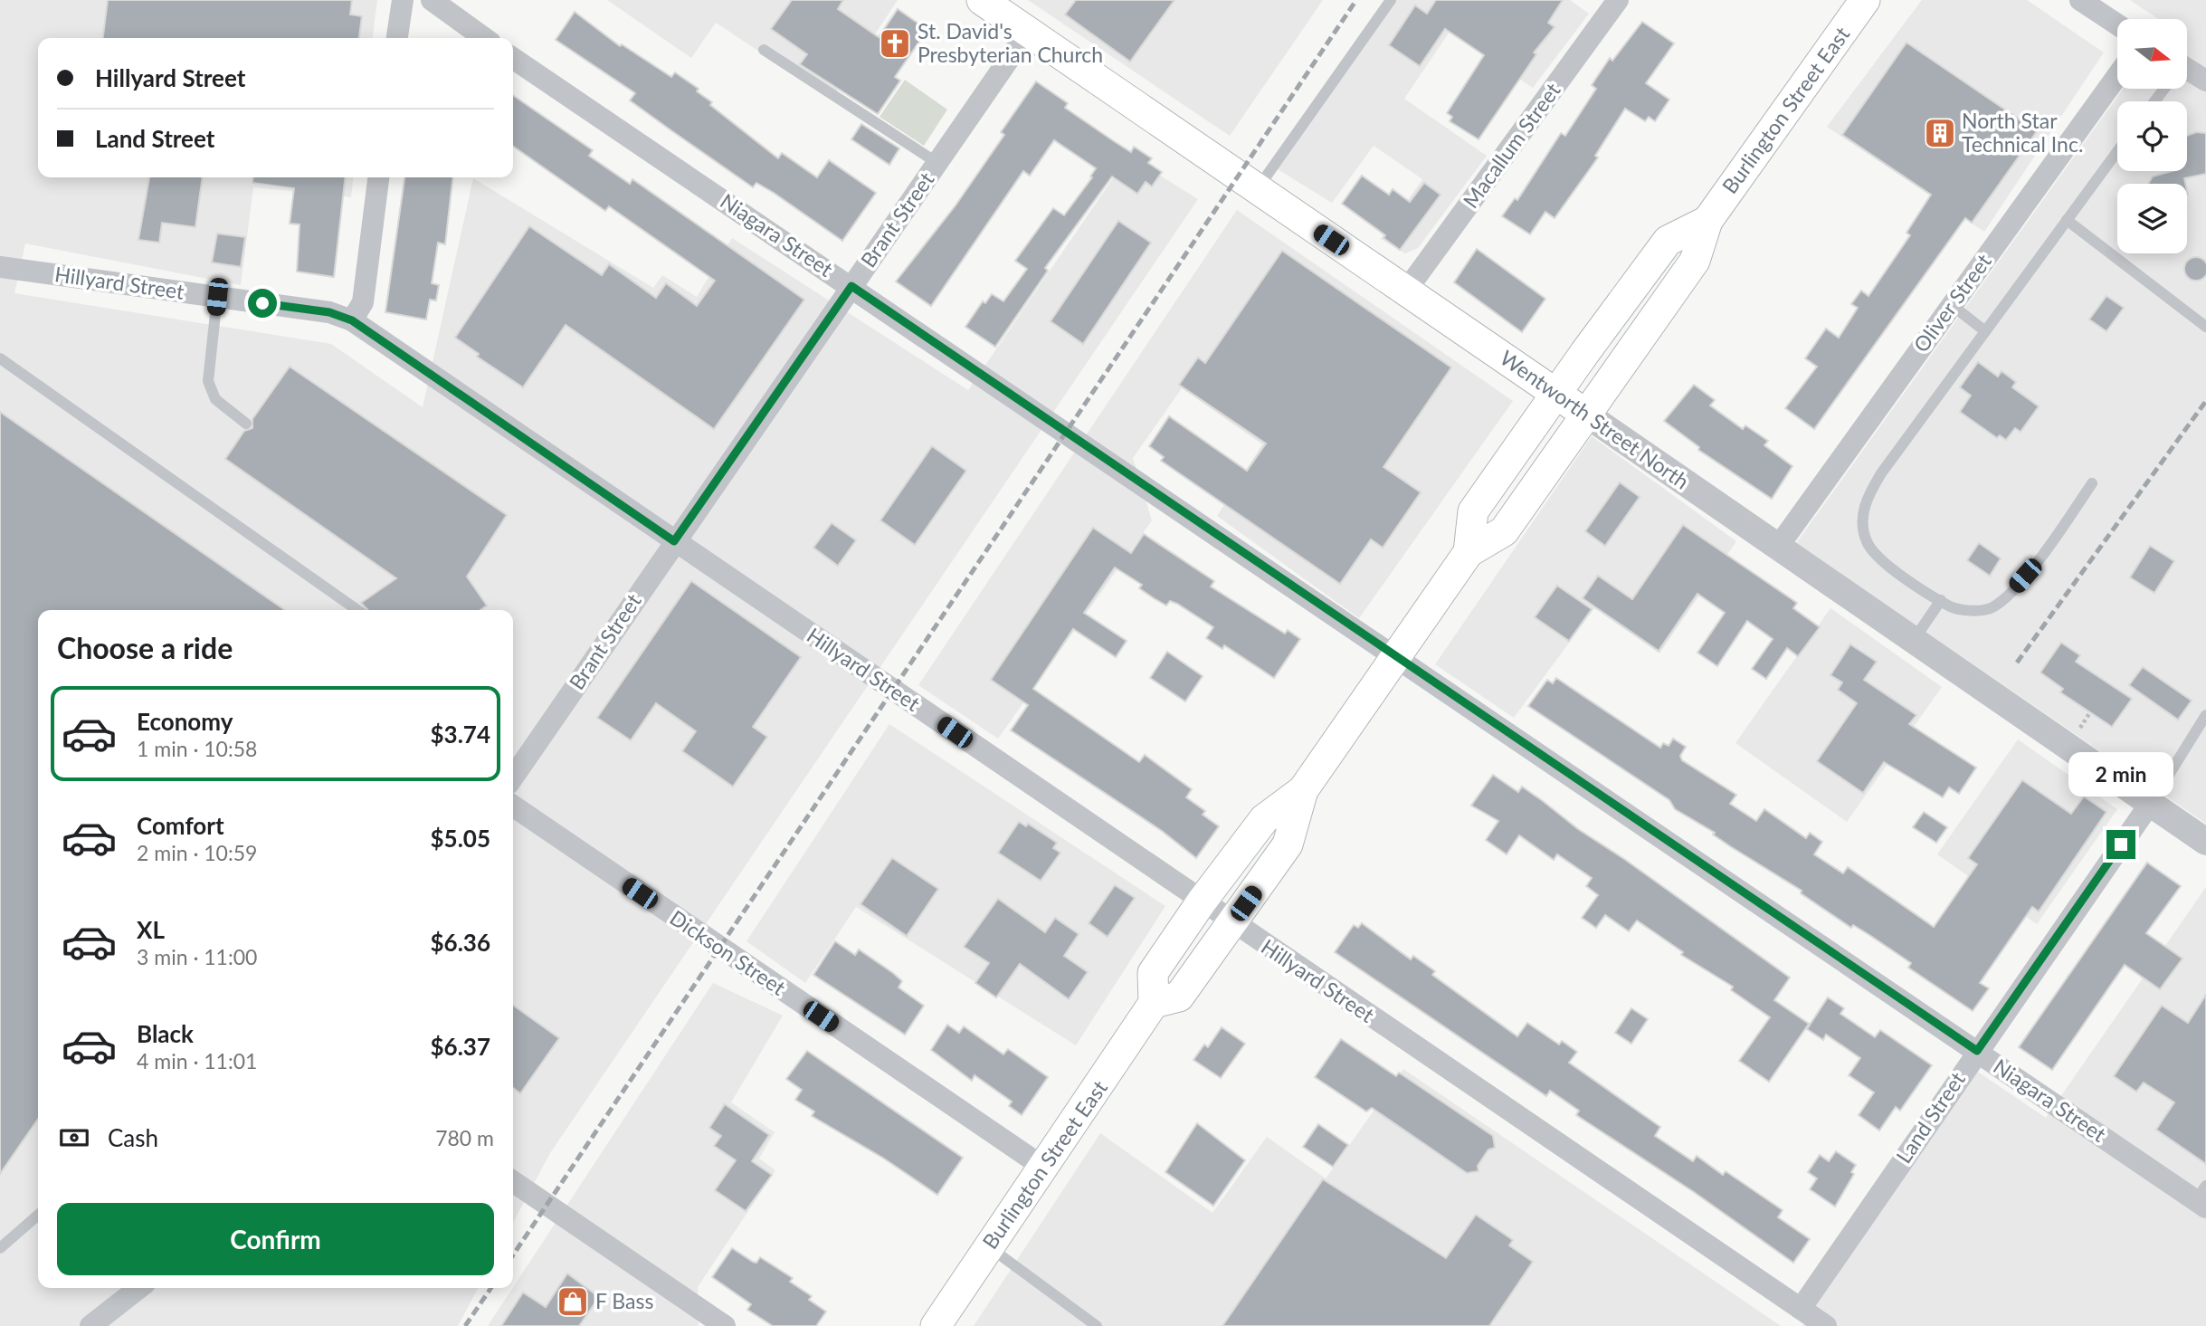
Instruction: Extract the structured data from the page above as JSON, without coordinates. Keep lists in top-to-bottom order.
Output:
{
  "streets": {
    "main road": ["Burlington Street East", "Wentworth Street North"],
    "street": [
      "Macallum Street",
      "Brant Street",
      "Niagara Street",
      "Hillyard Street",
      "Oliver Street",
      "Dickson Street",
      "Land Street"
    ]
  },
  "crossings": [
    ["Burlington Street East", "Niagara Street"],
    ["Burlington Street East", "Hillyard Street"],
    ["Burlington Street East", "Wentworth Street North"],
    ["Burlington Street East", "Dickson Street"],
    ["Macallum Street", "Wentworth Street North"],
    ["Brant Street", "Niagara Street"],
    ["Brant Street", "Hillyard Street"],
    ["Brant Street", "Wentworth Street North"],
    ["Niagara Street", "Land Street"],
    ["Hillyard Street", "Land Street"],
    ["Oliver Street", "Wentworth Street North"],
    ["Wentworth Street North", "Land Street"]
  ],
  "places": {
    "church": ["St. David's Presbyterian Church"],
    "building": ["North Star Technical Inc."],
    "shop": ["F Bass"]
  },
  "north": "right",
  "page": {
    "banner": ["Hillyard Street", "Land Street"],
    "heading": "Choose a ride",
    "list": [
      {
        "name": "Economy",
        "note": "1 min · 10:58",
        "value": "$3.74"
      },
      {
        "name": "Comfort",
        "note": "2 min · 10:59",
        "value": "$5.05"
      },
      {
        "name": "XL",
        "note": "3 min · 11:00",
        "value": "$6.36"
      },
      {
        "name": "Black",
        "note": "4 min · 11:01",
        "value": "$6.37"
      }
    ],
    "bubble": "2 min",
    "pay": ["Cash", "780 m"],
    "buttons": "Confirm"
  }
}
